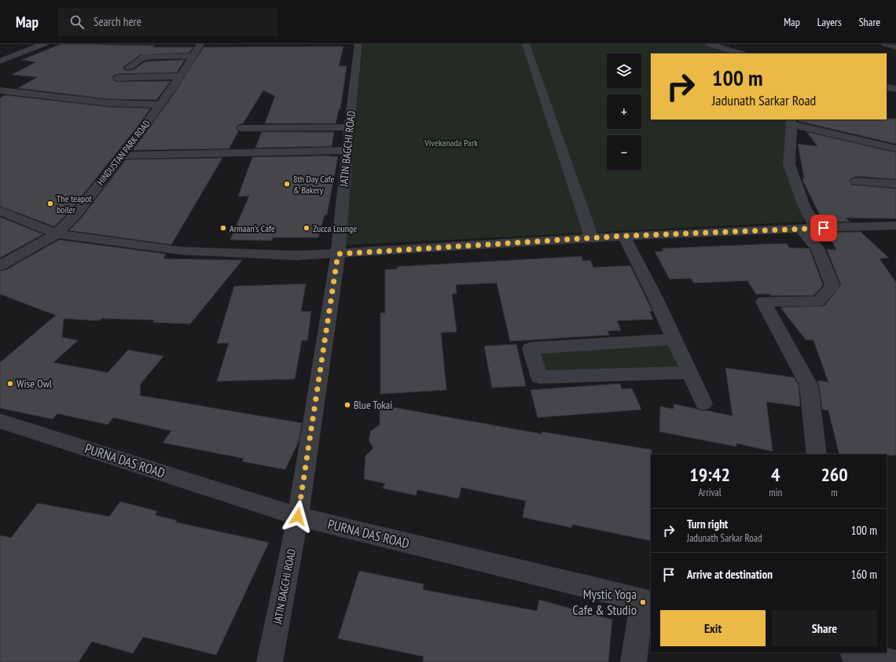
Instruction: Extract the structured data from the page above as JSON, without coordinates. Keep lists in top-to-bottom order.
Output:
{
  "streets": {
    "street": ["JATIN BAGCHI ROAD", "HINDUSTAN PARK ROAD", "PURNA DAS ROAD"]
  },
  "crossings": [
    ["JATIN BAGCHI ROAD", "PURNA DAS ROAD"]
  ],
  "parks": ["Vivekanada Park"],
  "places": [
    "8th Day Cafe & Bakery",
    "The teapot boiler",
    "Armaan's Cafe",
    "Zucca Lounge",
    "Wise Owl",
    "Blue Tokai",
    "Mystic Yoga Cafe & Studio"
  ],
  "page": {
    "header": "Map",
    "search": "Search here",
    "nav": ["Map", "Layers", "Share"],
    "map_buttons": ["+", "−"],
    "turn": ["100 m", "Jadunath Sarkar Road"],
    "eta": [
      "19:42",
      "Arrival",
      "4",
      "min",
      "260",
      "m"
    ],
    "list": [
      {
        "name": "Turn right",
        "note": "Jadunath Sarkar Road",
        "value": "100 m"
      },
      {
        "name": "Arrive at destination",
        "value": "160 m"
      }
    ],
    "buttons": ["Exit", "Share"]
  }
}
